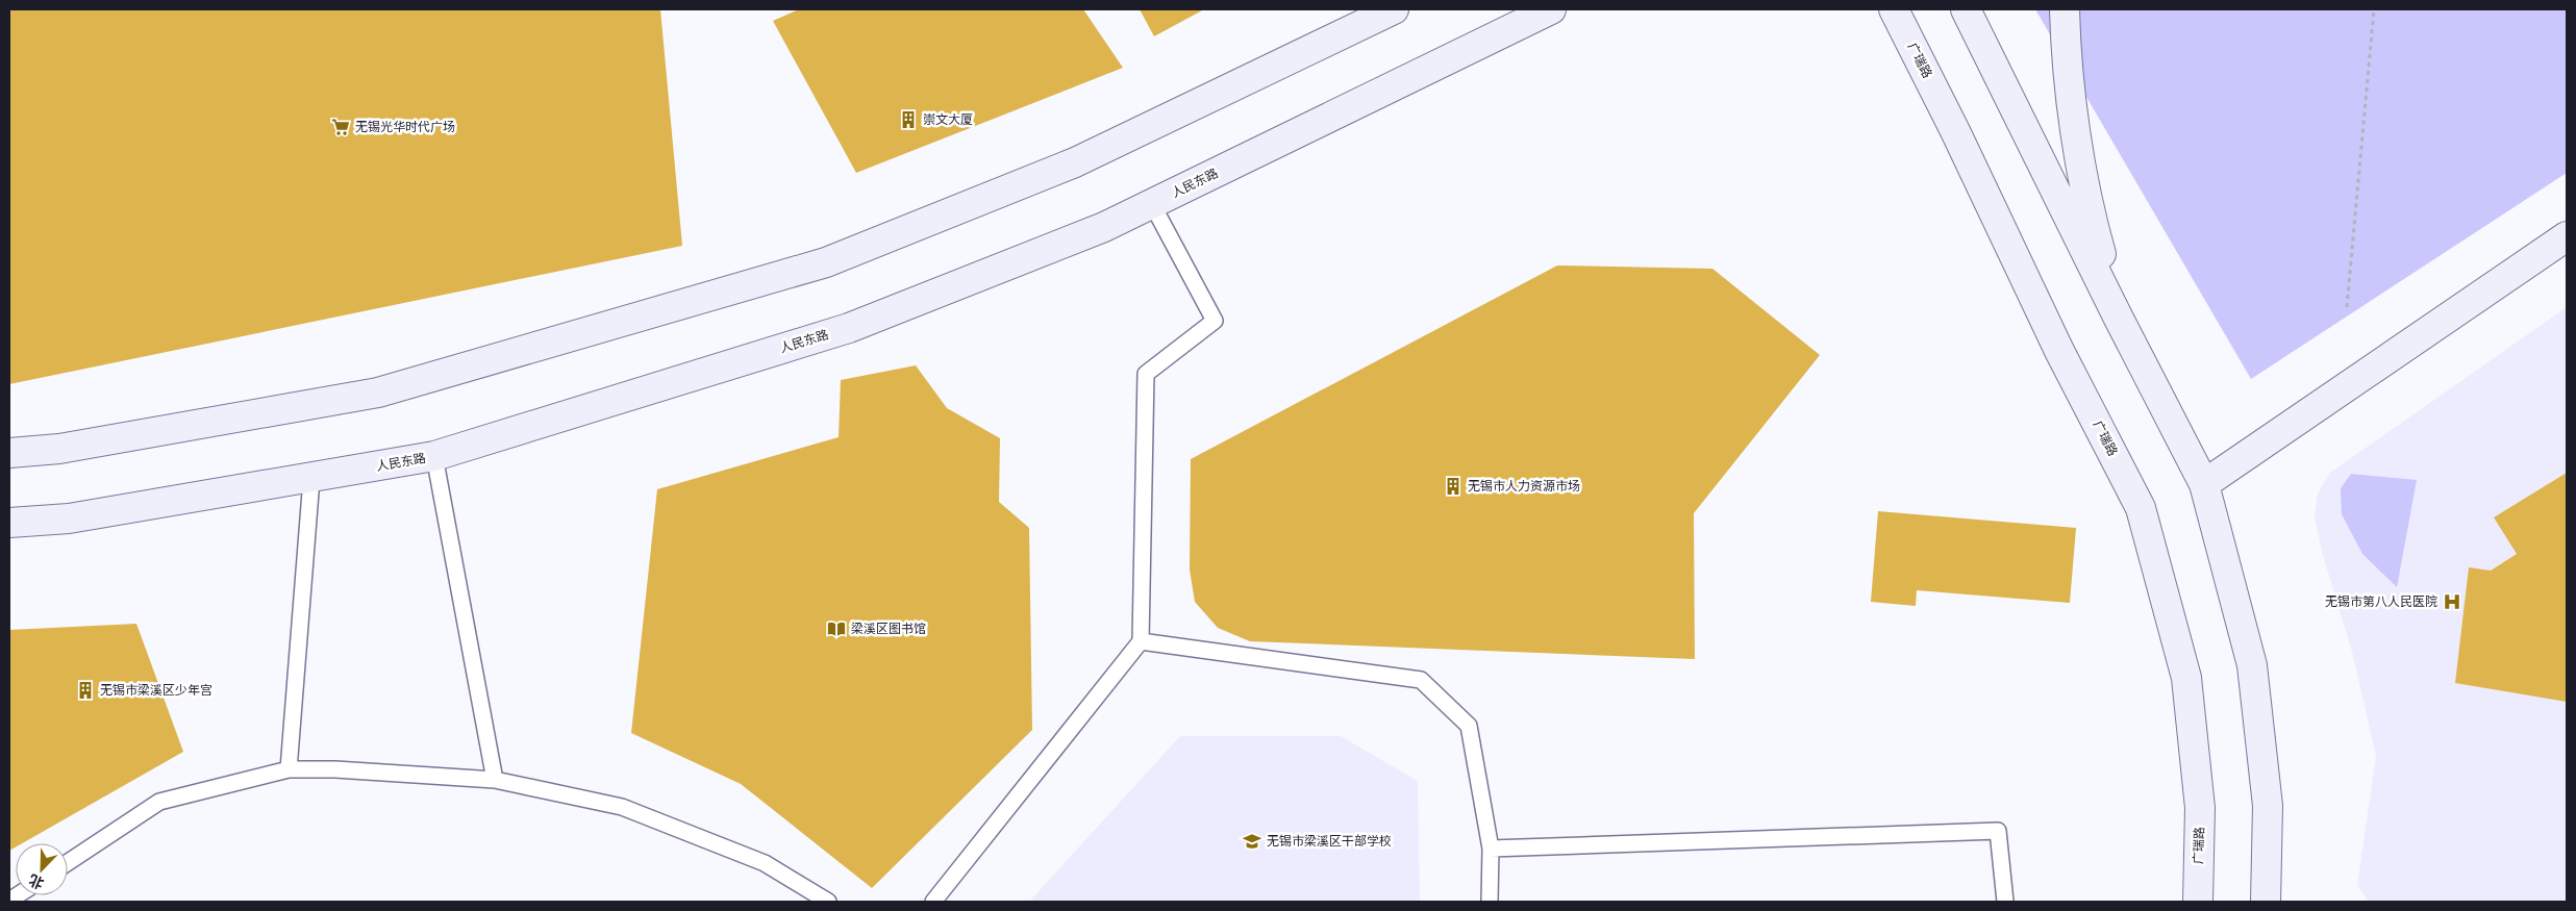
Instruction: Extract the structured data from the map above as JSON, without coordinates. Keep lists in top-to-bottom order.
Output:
{
  "streets": {
    "main road": ["广瑞路", "人民东路"]
  },
  "places": {
    "building": ["崇文大厦", "无锡市人力资源市场", "无锡市梁溪区少年宫"],
    "supermarket": ["无锡光华时代广场"],
    "hospital": ["无锡市第八人民医院"],
    "library": ["梁溪区图书馆"],
    "school or university": ["无锡市梁溪区干部学校"]
  },
  "north": "bottom left"
}
